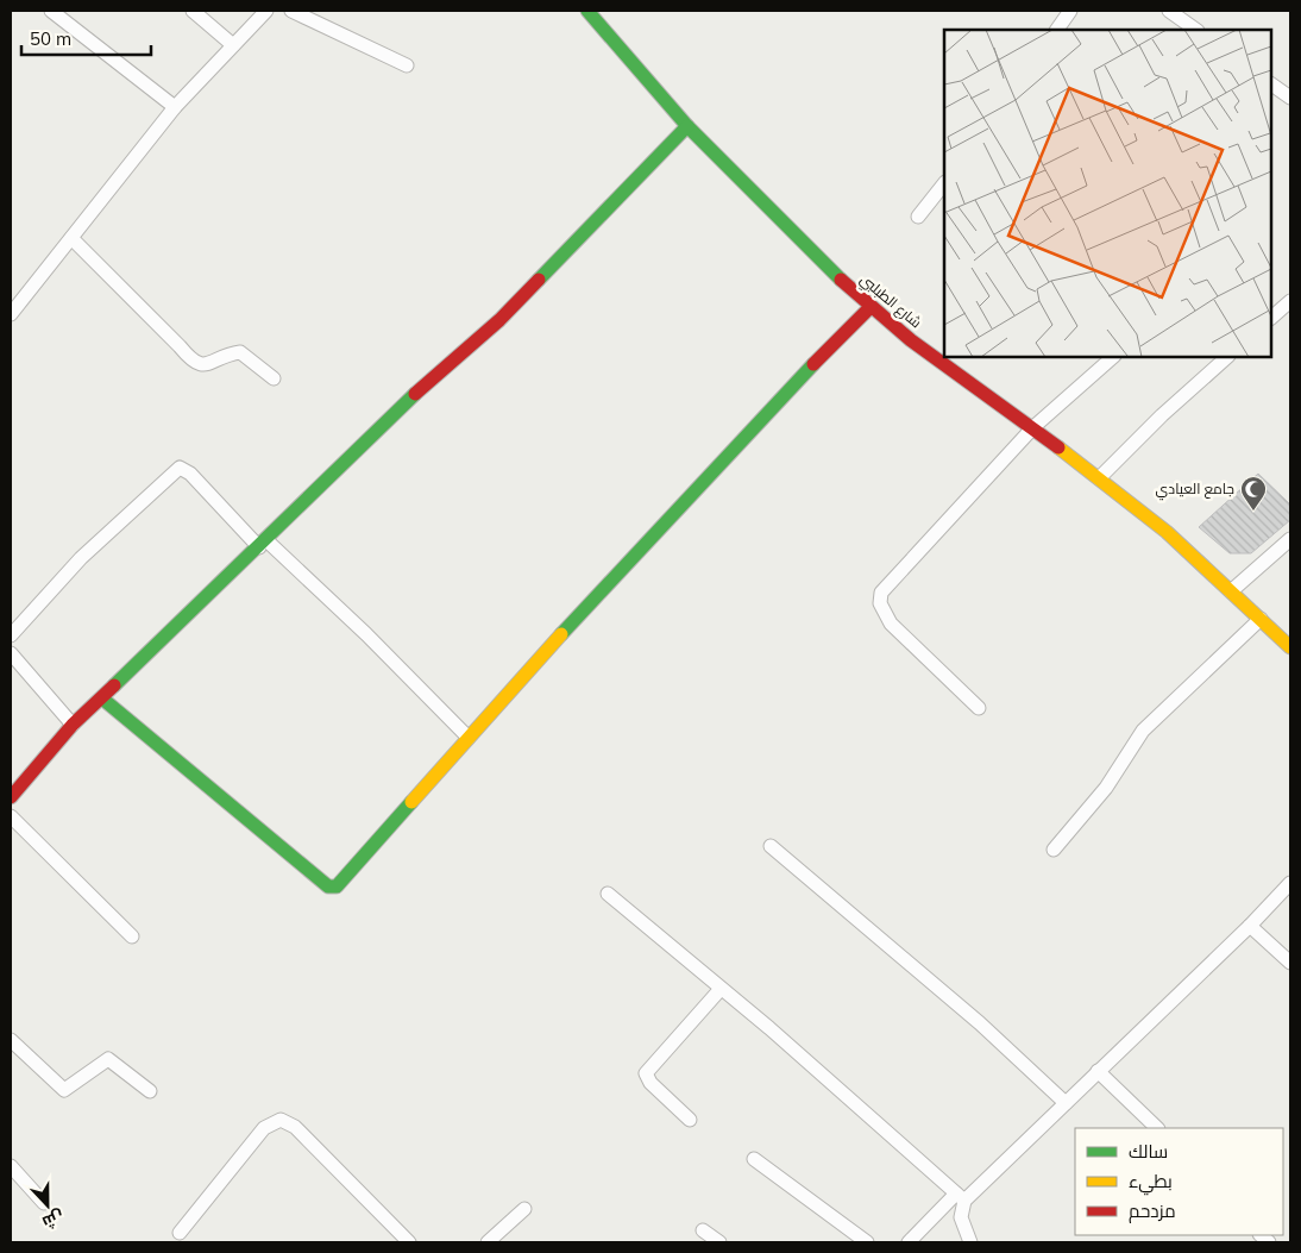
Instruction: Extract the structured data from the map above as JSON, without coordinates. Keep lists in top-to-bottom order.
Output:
{
  "streets": {
    "street": ["شارع الطبلبي"]
  },
  "places": {
    "mosque": ["جامع العيادي"]
  },
  "legend": ["سالك", "بطيء", "مزدحم"],
  "scale_bar": "50 m",
  "north": "bottom"
}
